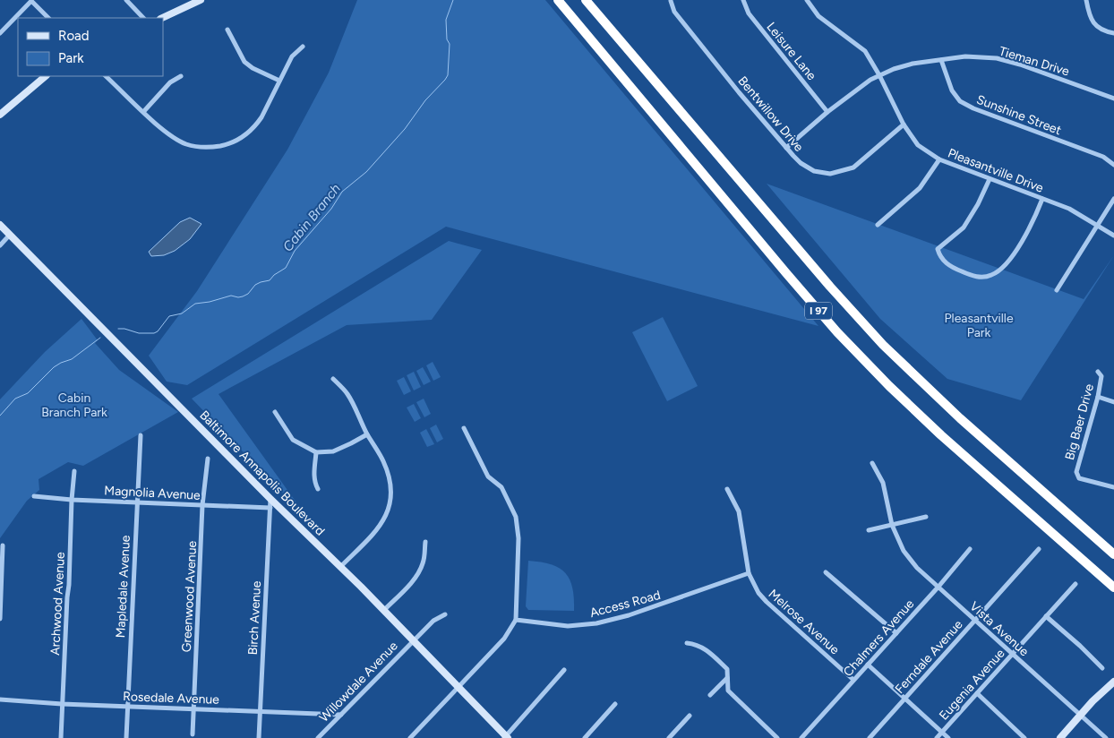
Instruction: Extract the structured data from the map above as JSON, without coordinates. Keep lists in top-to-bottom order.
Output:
{
  "streets": {
    "highway": ["I 97"],
    "main road": ["Baltimore Annapolis Boulevard"],
    "street": [
      "Leisure Lane",
      "Tieman Drive",
      "Bentwillow Drive",
      "Sunshine Street",
      "Pleasantville Drive",
      "Big Baer Drive",
      "Magnolia Avenue",
      "Mapledale Avenue",
      "Greenwood Avenue",
      "Archwood Avenue",
      "Access Road",
      "Birch Avenue",
      "Melrose Avenue",
      "Vista Avenue",
      "Chalmers Avenue",
      "Ferndale Avenue",
      "Willowdale Avenue",
      "Eugenia Avenue",
      "Rosedale Avenue"
    ]
  },
  "crossings": [
    ["Leisure Lane", "Tieman Drive"],
    ["Tieman Drive", "Bentwillow Drive"],
    ["Tieman Drive", "Sunshine Street"],
    ["Tieman Drive", "Pleasantville Drive"],
    ["Bentwillow Drive", "Pleasantville Drive"],
    ["Baltimore Annapolis Boulevard", "Birch Avenue"],
    ["Baltimore Annapolis Boulevard", "Willowdale Avenue"],
    ["Magnolia Avenue", "Mapledale Avenue"],
    ["Magnolia Avenue", "Greenwood Avenue"],
    ["Magnolia Avenue", "Archwood Avenue"],
    ["Magnolia Avenue", "Birch Avenue"],
    ["Mapledale Avenue", "Rosedale Avenue"],
    ["Greenwood Avenue", "Rosedale Avenue"],
    ["Archwood Avenue", "Rosedale Avenue"],
    ["Access Road", "Melrose Avenue"],
    ["Birch Avenue", "Rosedale Avenue"],
    ["Melrose Avenue", "Chalmers Avenue"],
    ["Vista Avenue", "Chalmers Avenue"],
    ["Vista Avenue", "Ferndale Avenue"],
    ["Vista Avenue", "Eugenia Avenue"],
    ["Willowdale Avenue", "Rosedale Avenue"]
  ],
  "water": ["Cabin Branch"],
  "parks": ["Pleasantville Park", "Cabin Branch Park"],
  "legend": ["Road", "Park"]
}
